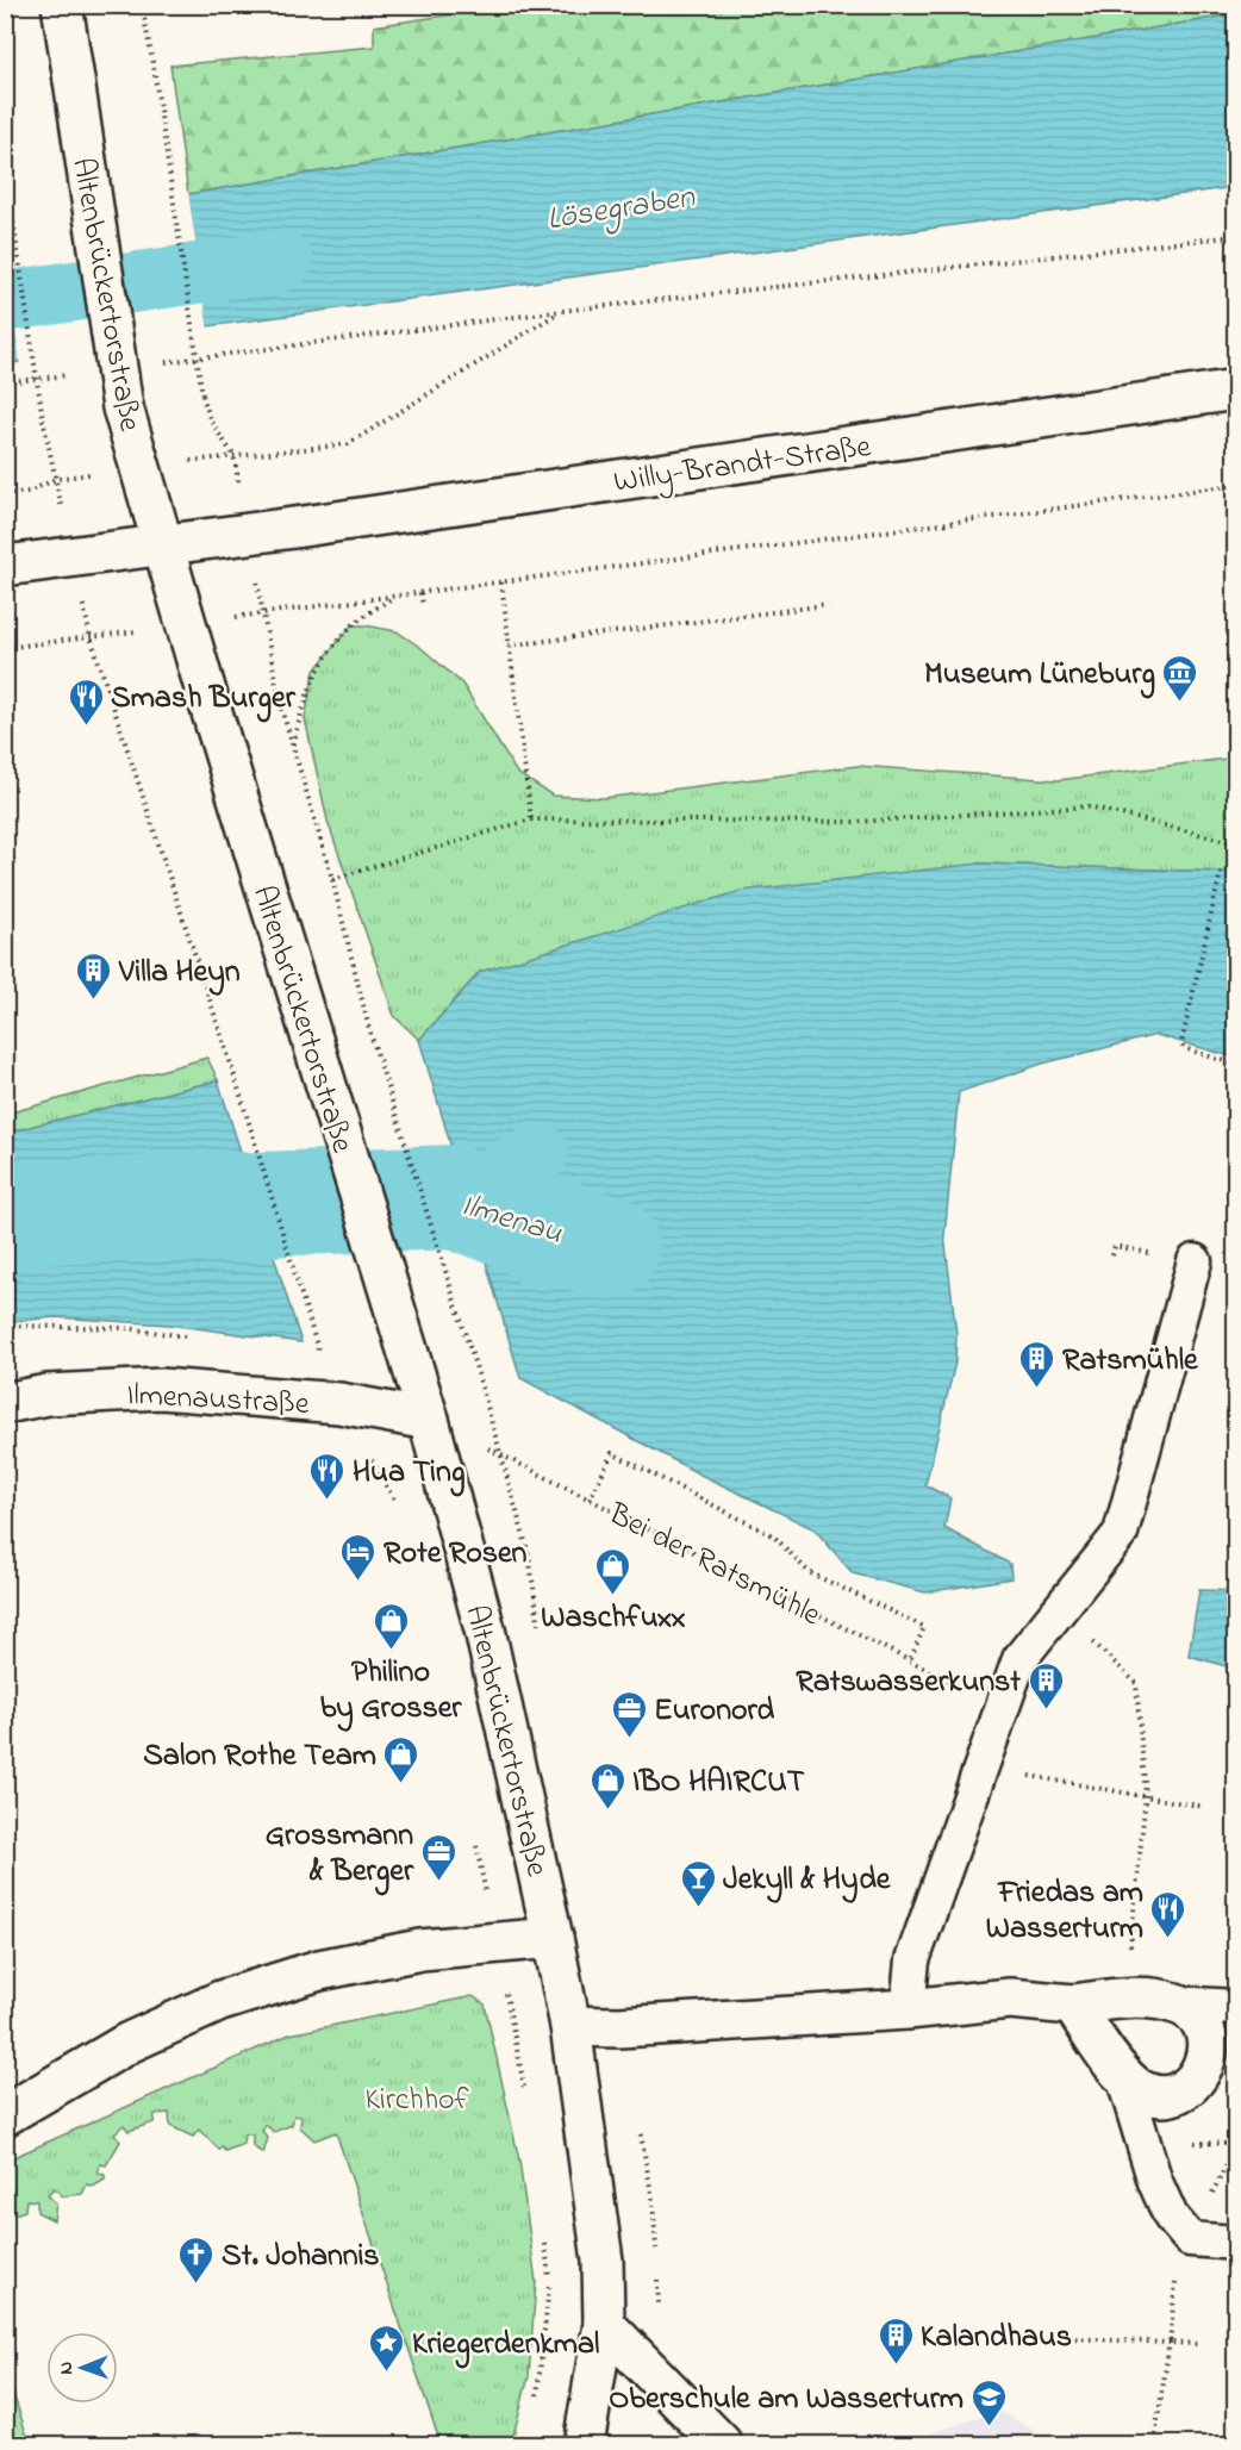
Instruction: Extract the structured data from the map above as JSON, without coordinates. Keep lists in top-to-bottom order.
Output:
{
  "streets": {
    "street": ["Altenbrückertorstraße", "Willy-Brandt-Straße", "Ilmenaustraße"],
    "path": ["Bei der Ratsmühle"]
  },
  "crossings": [
    ["Altenbrückertorstraße", "Willy-Brandt-Straße"],
    ["Altenbrückertorstraße", "Ilmenaustraße"],
    ["Altenbrückertorstraße", "Bei der Ratsmühle"],
    ["Ilmenaustraße", "Bei der Ratsmühle"]
  ],
  "water": ["Lösegraben", "Ilmenau"],
  "parks": ["Kirchhof"],
  "places": {
    "museum": ["Museum Lüneburg"],
    "restaurant": ["Smash Burger", "Hua Ting", "Friedas am Wasserturm"],
    "building": [
      "Villa Heyn",
      "Ratsmühle",
      "Ratswasserkunst",
      "Kalandhaus"
    ],
    "hotel": ["Rote Rosen"],
    "shop": [
      "Waschfuxx",
      "Philino by Grosser",
      "Salon Rothe Team",
      "IBO HAIRCUT"
    ],
    "office": ["Euronord", "Grossmann & Berger"],
    "bar": ["Jekyll & Hyde"],
    "church": ["St. Johannis"],
    "place": ["Kriegerdenkmal"],
    "school or university": ["Oberschule am Wasserturm"]
  },
  "north": "left"
}
